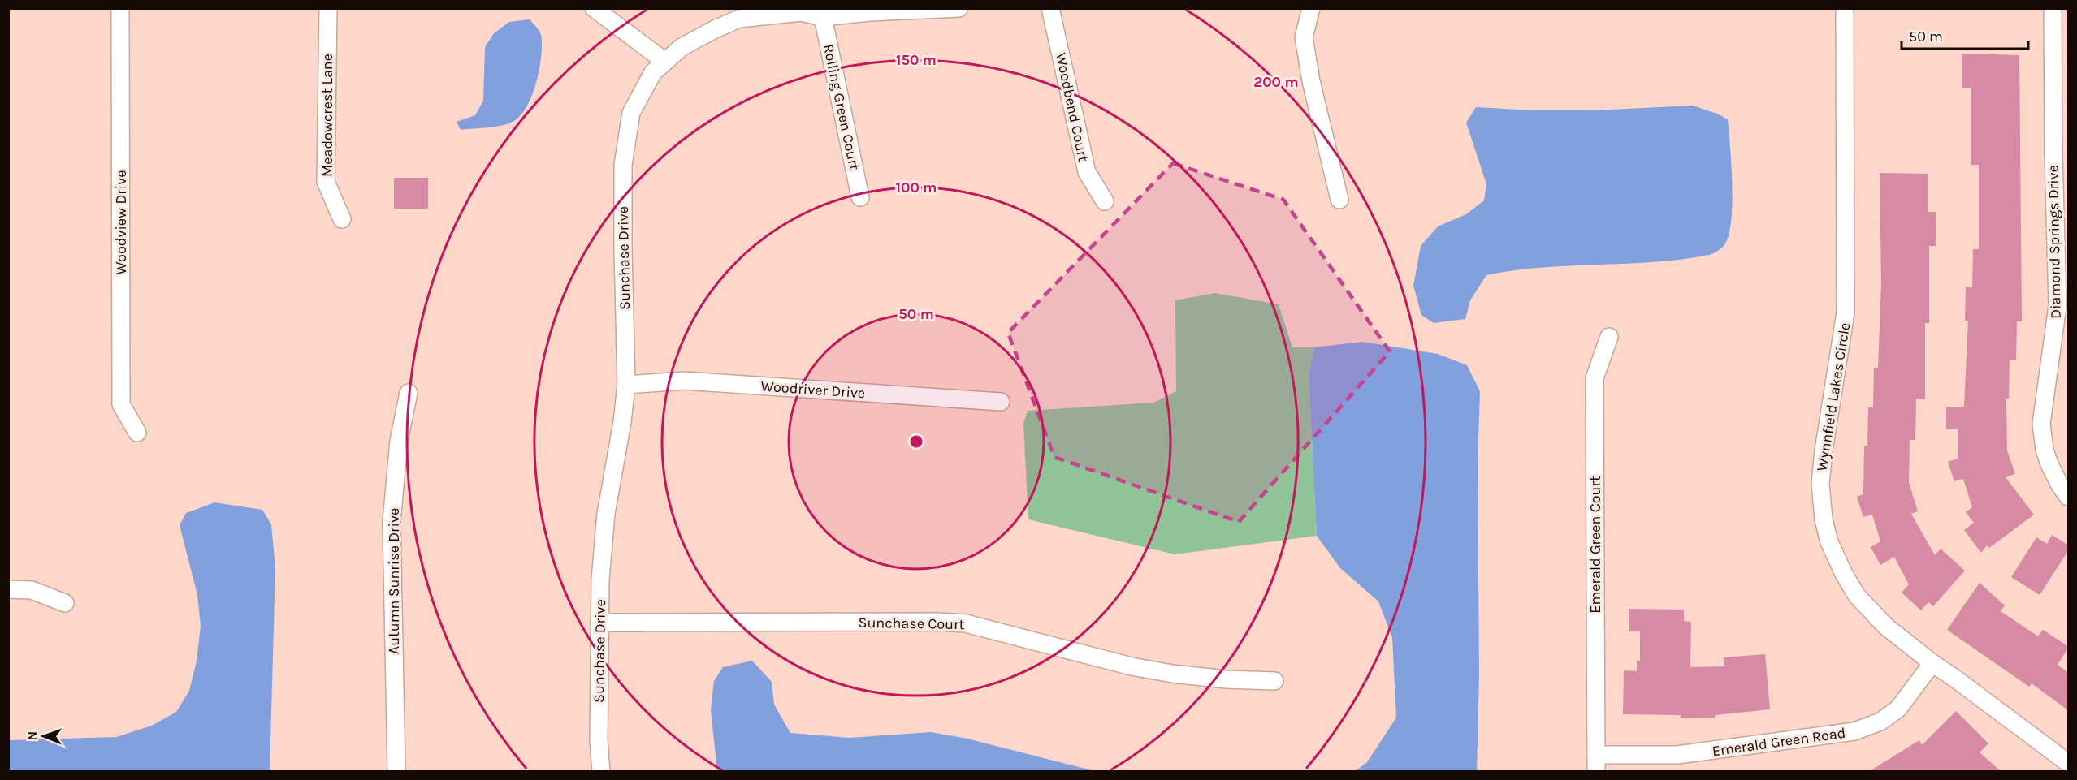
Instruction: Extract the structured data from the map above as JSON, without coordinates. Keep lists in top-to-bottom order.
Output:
{
  "streets": {
    "street": [
      "Rolling Green Court",
      "Woodbend Court",
      "Meadowcrest Lane",
      "Woodview Drive",
      "Diamond Springs Drive",
      "Sunchase Drive",
      "Woodriver Drive",
      "Wynnfield Lakes Circle",
      "Emerald Green Court",
      "Autumn Sunrise Drive",
      "Sunchase Court",
      "Emerald Green Road"
    ]
  },
  "crossings": [
    ["Rolling Green Court", "Sunchase Drive"],
    ["Sunchase Drive", "Woodriver Drive"],
    ["Sunchase Drive", "Sunchase Court"],
    ["Wynnfield Lakes Circle", "Emerald Green Road"],
    ["Emerald Green Court", "Emerald Green Road"]
  ],
  "scale_bar": "50 m",
  "north": "left",
  "rings": [
    "150 m",
    "200 m",
    "100 m",
    "50 m"
  ]
}
